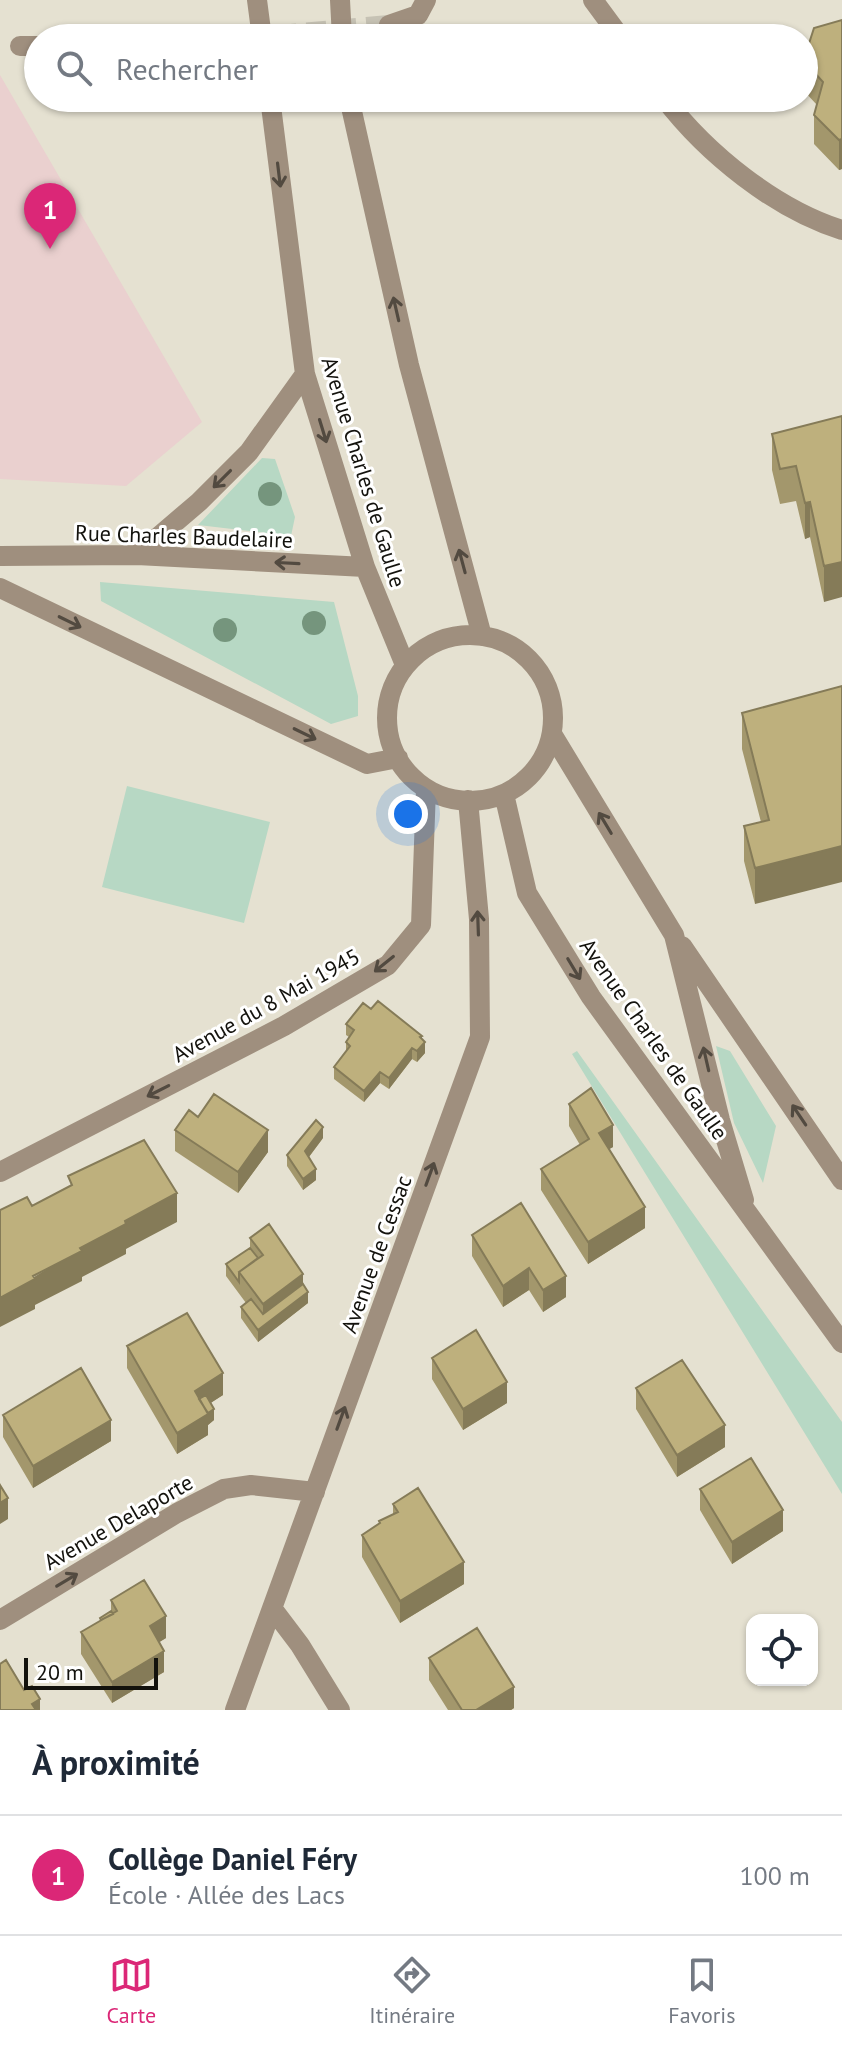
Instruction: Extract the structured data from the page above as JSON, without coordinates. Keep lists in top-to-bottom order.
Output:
{
  "streets": {
    "street": [
      "Avenue Charles de Gaulle",
      "Rue Charles Baudelaire",
      "Avenue du 8 Mai 1945",
      "Avenue de Cessac",
      "Avenue Delaporte"
    ]
  },
  "crossings": [
    ["Avenue Charles de Gaulle", "Rue Charles Baudelaire"],
    ["Avenue Charles de Gaulle", "Avenue du 8 Mai 1945"],
    ["Avenue Charles de Gaulle", "Avenue de Cessac"],
    ["Avenue du 8 Mai 1945", "Avenue de Cessac"],
    ["Avenue de Cessac", "Avenue Delaporte"]
  ],
  "one_way": ["Avenue du 8 Mai 1945", "Avenue de Cessac", "Avenue Delaporte"],
  "scale_bar": "20 m",
  "page": {
    "search": "Rechercher",
    "pins": "1",
    "scale": "20 m",
    "heading": "À proximité",
    "list": [
      {
        "mark": "1",
        "name": "Collège Daniel Féry",
        "note": "École · Allée des Lacs",
        "value": "100 m"
      }
    ],
    "nav": ["Carte", "Itinéraire", "Favoris"]
  }
}
